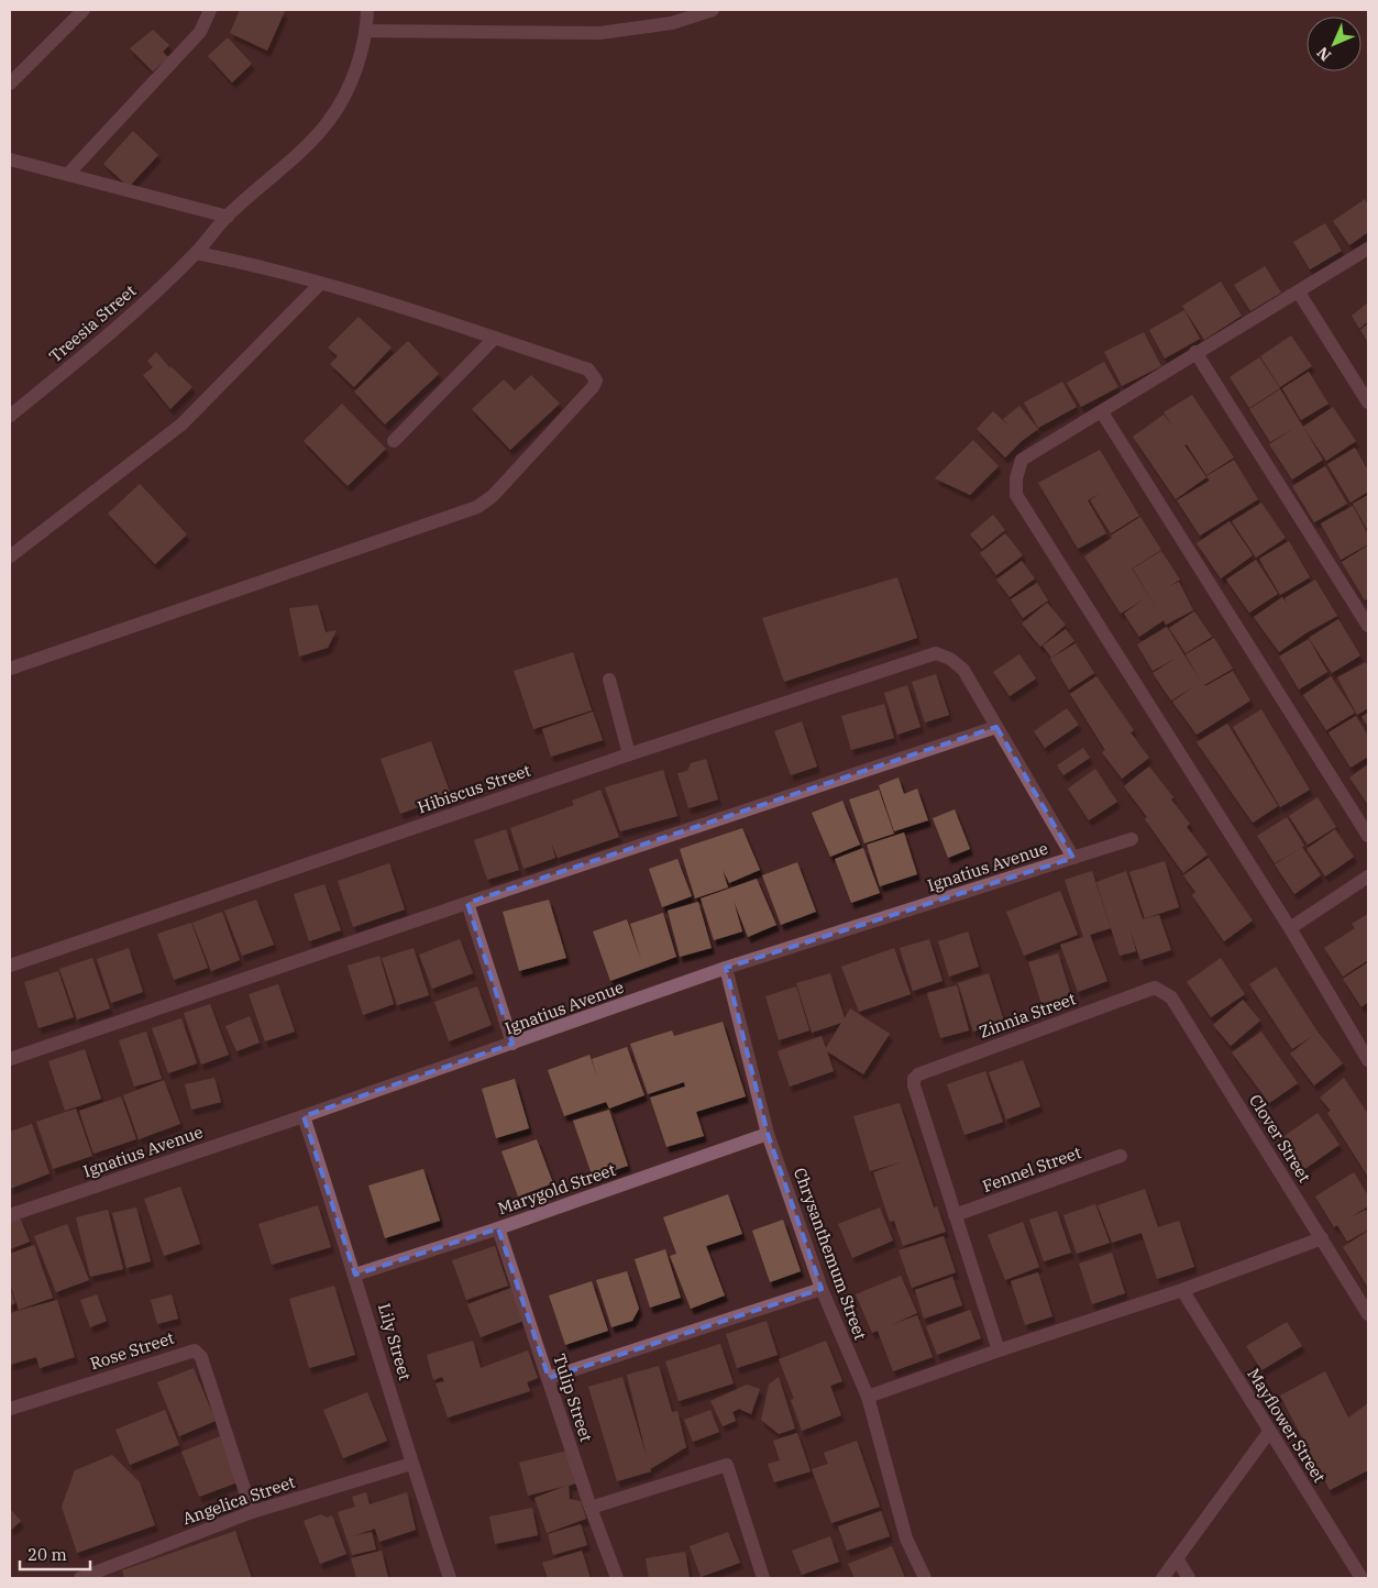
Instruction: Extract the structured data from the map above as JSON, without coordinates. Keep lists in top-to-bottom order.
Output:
{
  "streets": {
    "street": [
      "Treesia Street",
      "Hibiscus Street",
      "Ignatius Avenue",
      "Zinnia Street",
      "Clover Street",
      "Fennel Street",
      "Marygold Street",
      "Chrysanthemum Street",
      "Lily Street",
      "Rose Street",
      "Tulip Street",
      "Mayflower Street",
      "Angelica Street"
    ]
  },
  "crossings": [
    ["Ignatius Avenue", "Chrysanthemum Street"],
    ["Ignatius Avenue", "Lily Street"],
    ["Zinnia Street", "Clover Street"],
    ["Zinnia Street", "Fennel Street"],
    ["Marygold Street", "Chrysanthemum Street"],
    ["Marygold Street", "Lily Street"],
    ["Marygold Street", "Tulip Street"],
    ["Lily Street", "Angelica Street"],
    ["Rose Street", "Angelica Street"]
  ],
  "scale_bar": "20 m",
  "north": "bottom left"
}
